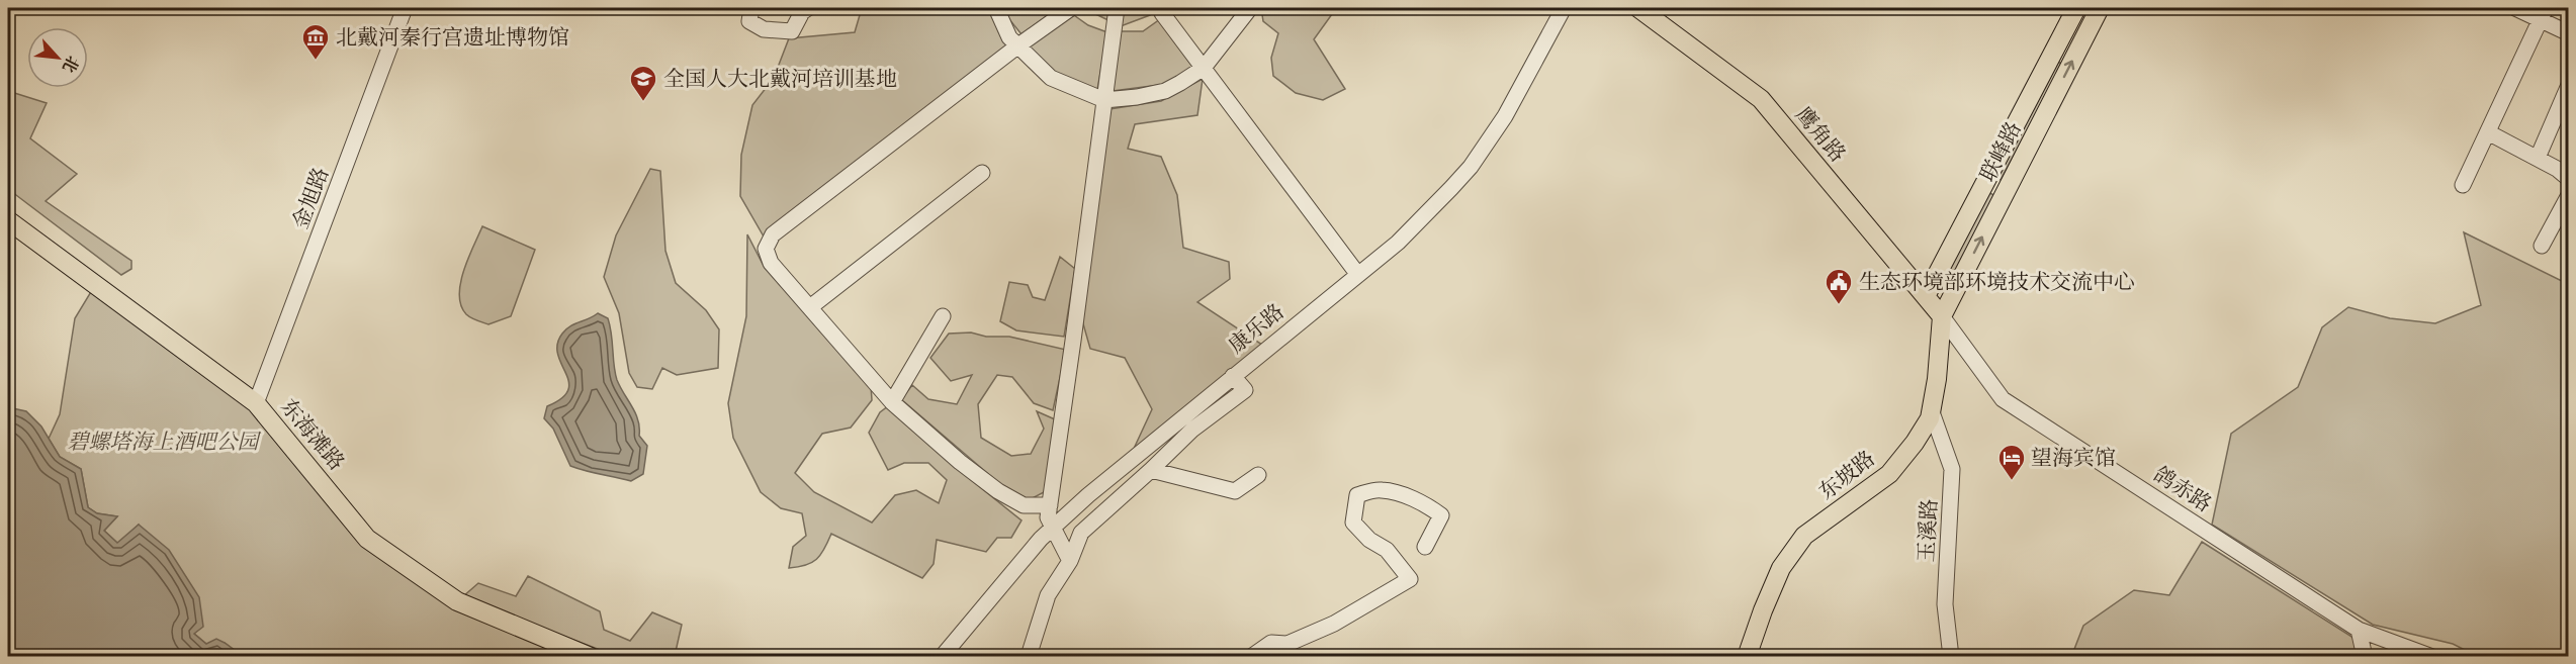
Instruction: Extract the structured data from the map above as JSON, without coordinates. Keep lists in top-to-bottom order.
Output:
{
  "streets": {
    "main road": [
      "鹰角路",
      "联峰路",
      "东海滩路",
      "东坡路"
    ],
    "street": [
      "金旭路",
      "康乐路",
      "鸽赤路",
      "玉溪路"
    ]
  },
  "crossings": [
    ["鹰角路", "联峰路"],
    ["鹰角路", "东坡路"],
    ["鹰角路", "鸽赤路"],
    ["联峰路", "东坡路"],
    ["联峰路", "鸽赤路"],
    ["金旭路", "东海滩路"],
    ["东坡路", "鸽赤路"],
    ["东坡路", "玉溪路"]
  ],
  "parks": ["碧螺塔海上酒吧公园"],
  "places": {
    "museum": ["北戴河秦行宫遗址博物馆"],
    "school or university": ["全国人大北戴河培训基地"],
    "public building": ["生态环境部环境技术交流中心"],
    "hotel": ["望海宾馆"]
  },
  "north": "bottom right"
}
